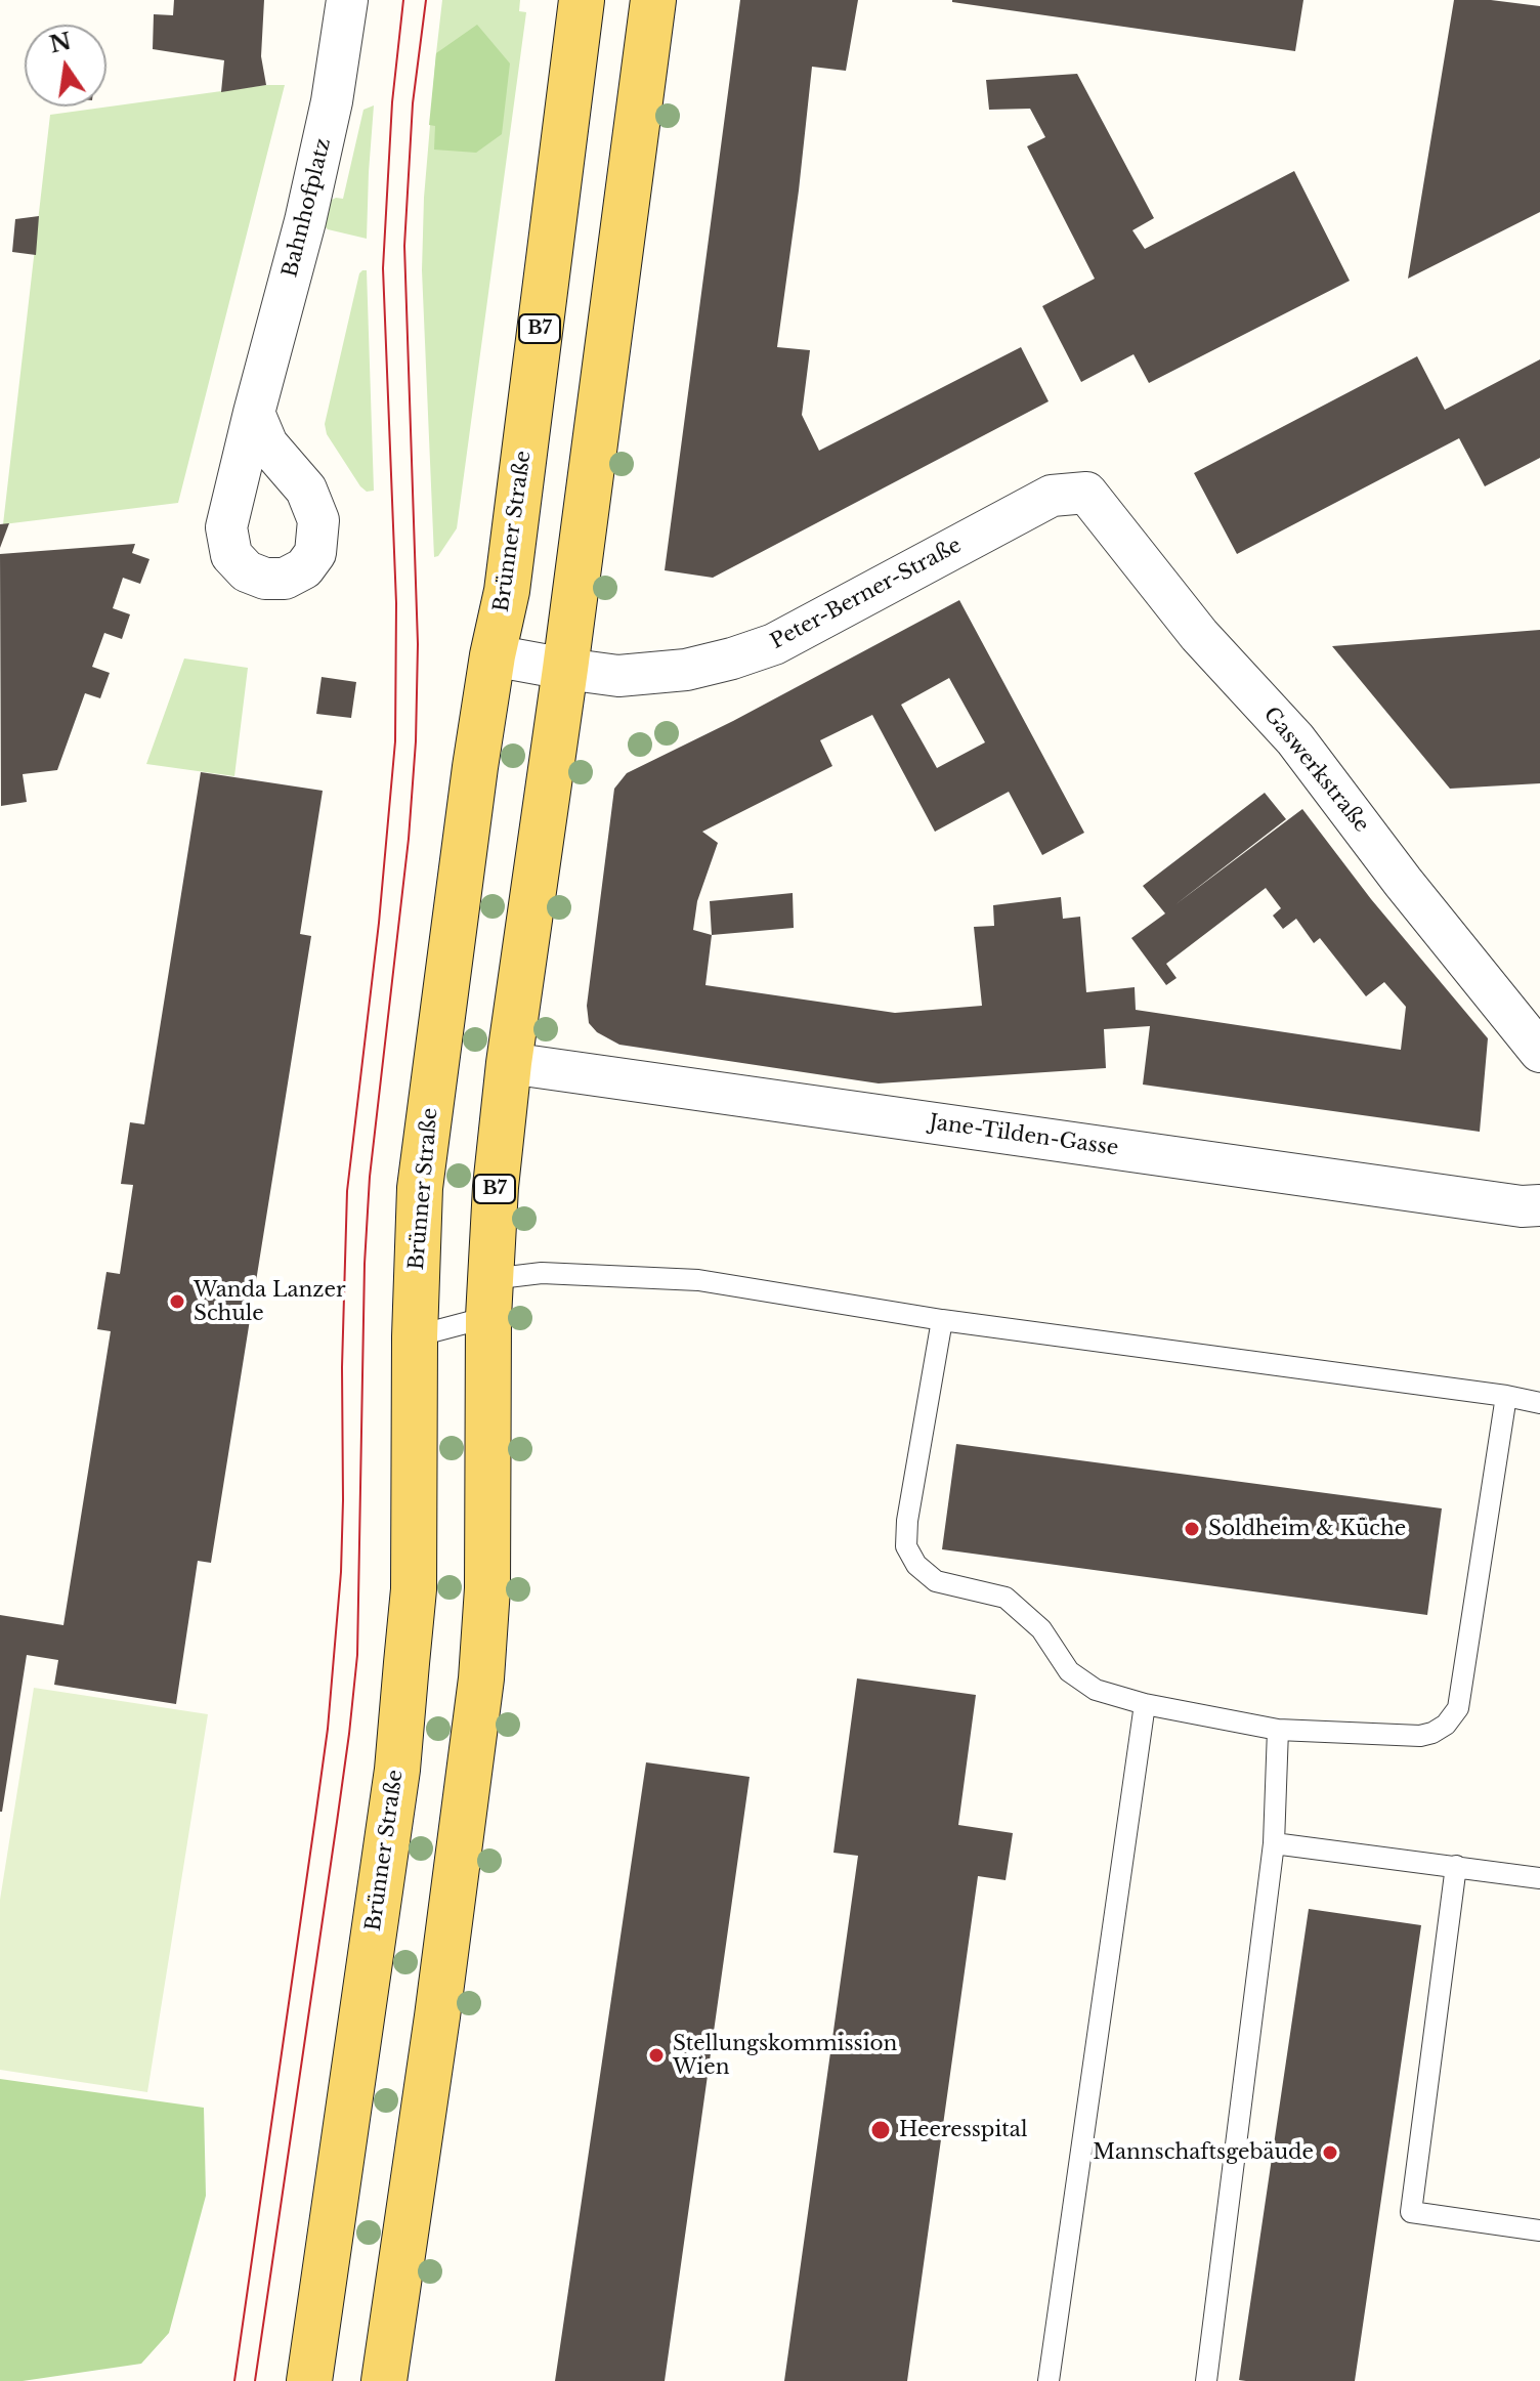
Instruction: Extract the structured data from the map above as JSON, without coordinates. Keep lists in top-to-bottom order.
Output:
{
  "streets": {
    "main road": ["B7", "Brünner Straße"],
    "street": [
      "Bahnhofplatz",
      "Peter-Berner-Straße",
      "Gaswerkstraße",
      "Jane-Tilden-Gasse"
    ]
  },
  "crossings": [
    ["B7", "Peter-Berner-Straße"],
    ["B7", "Jane-Tilden-Gasse"],
    ["Brünner Straße", "Peter-Berner-Straße"],
    ["Peter-Berner-Straße", "Gaswerkstraße"]
  ],
  "places": [
    "Wanda Lanzer Schule",
    "Soldheim & Küche",
    "Stellungskommission Wien",
    "Heeresspital",
    "Mannschaftsgebäude"
  ],
  "north": "top"
}
